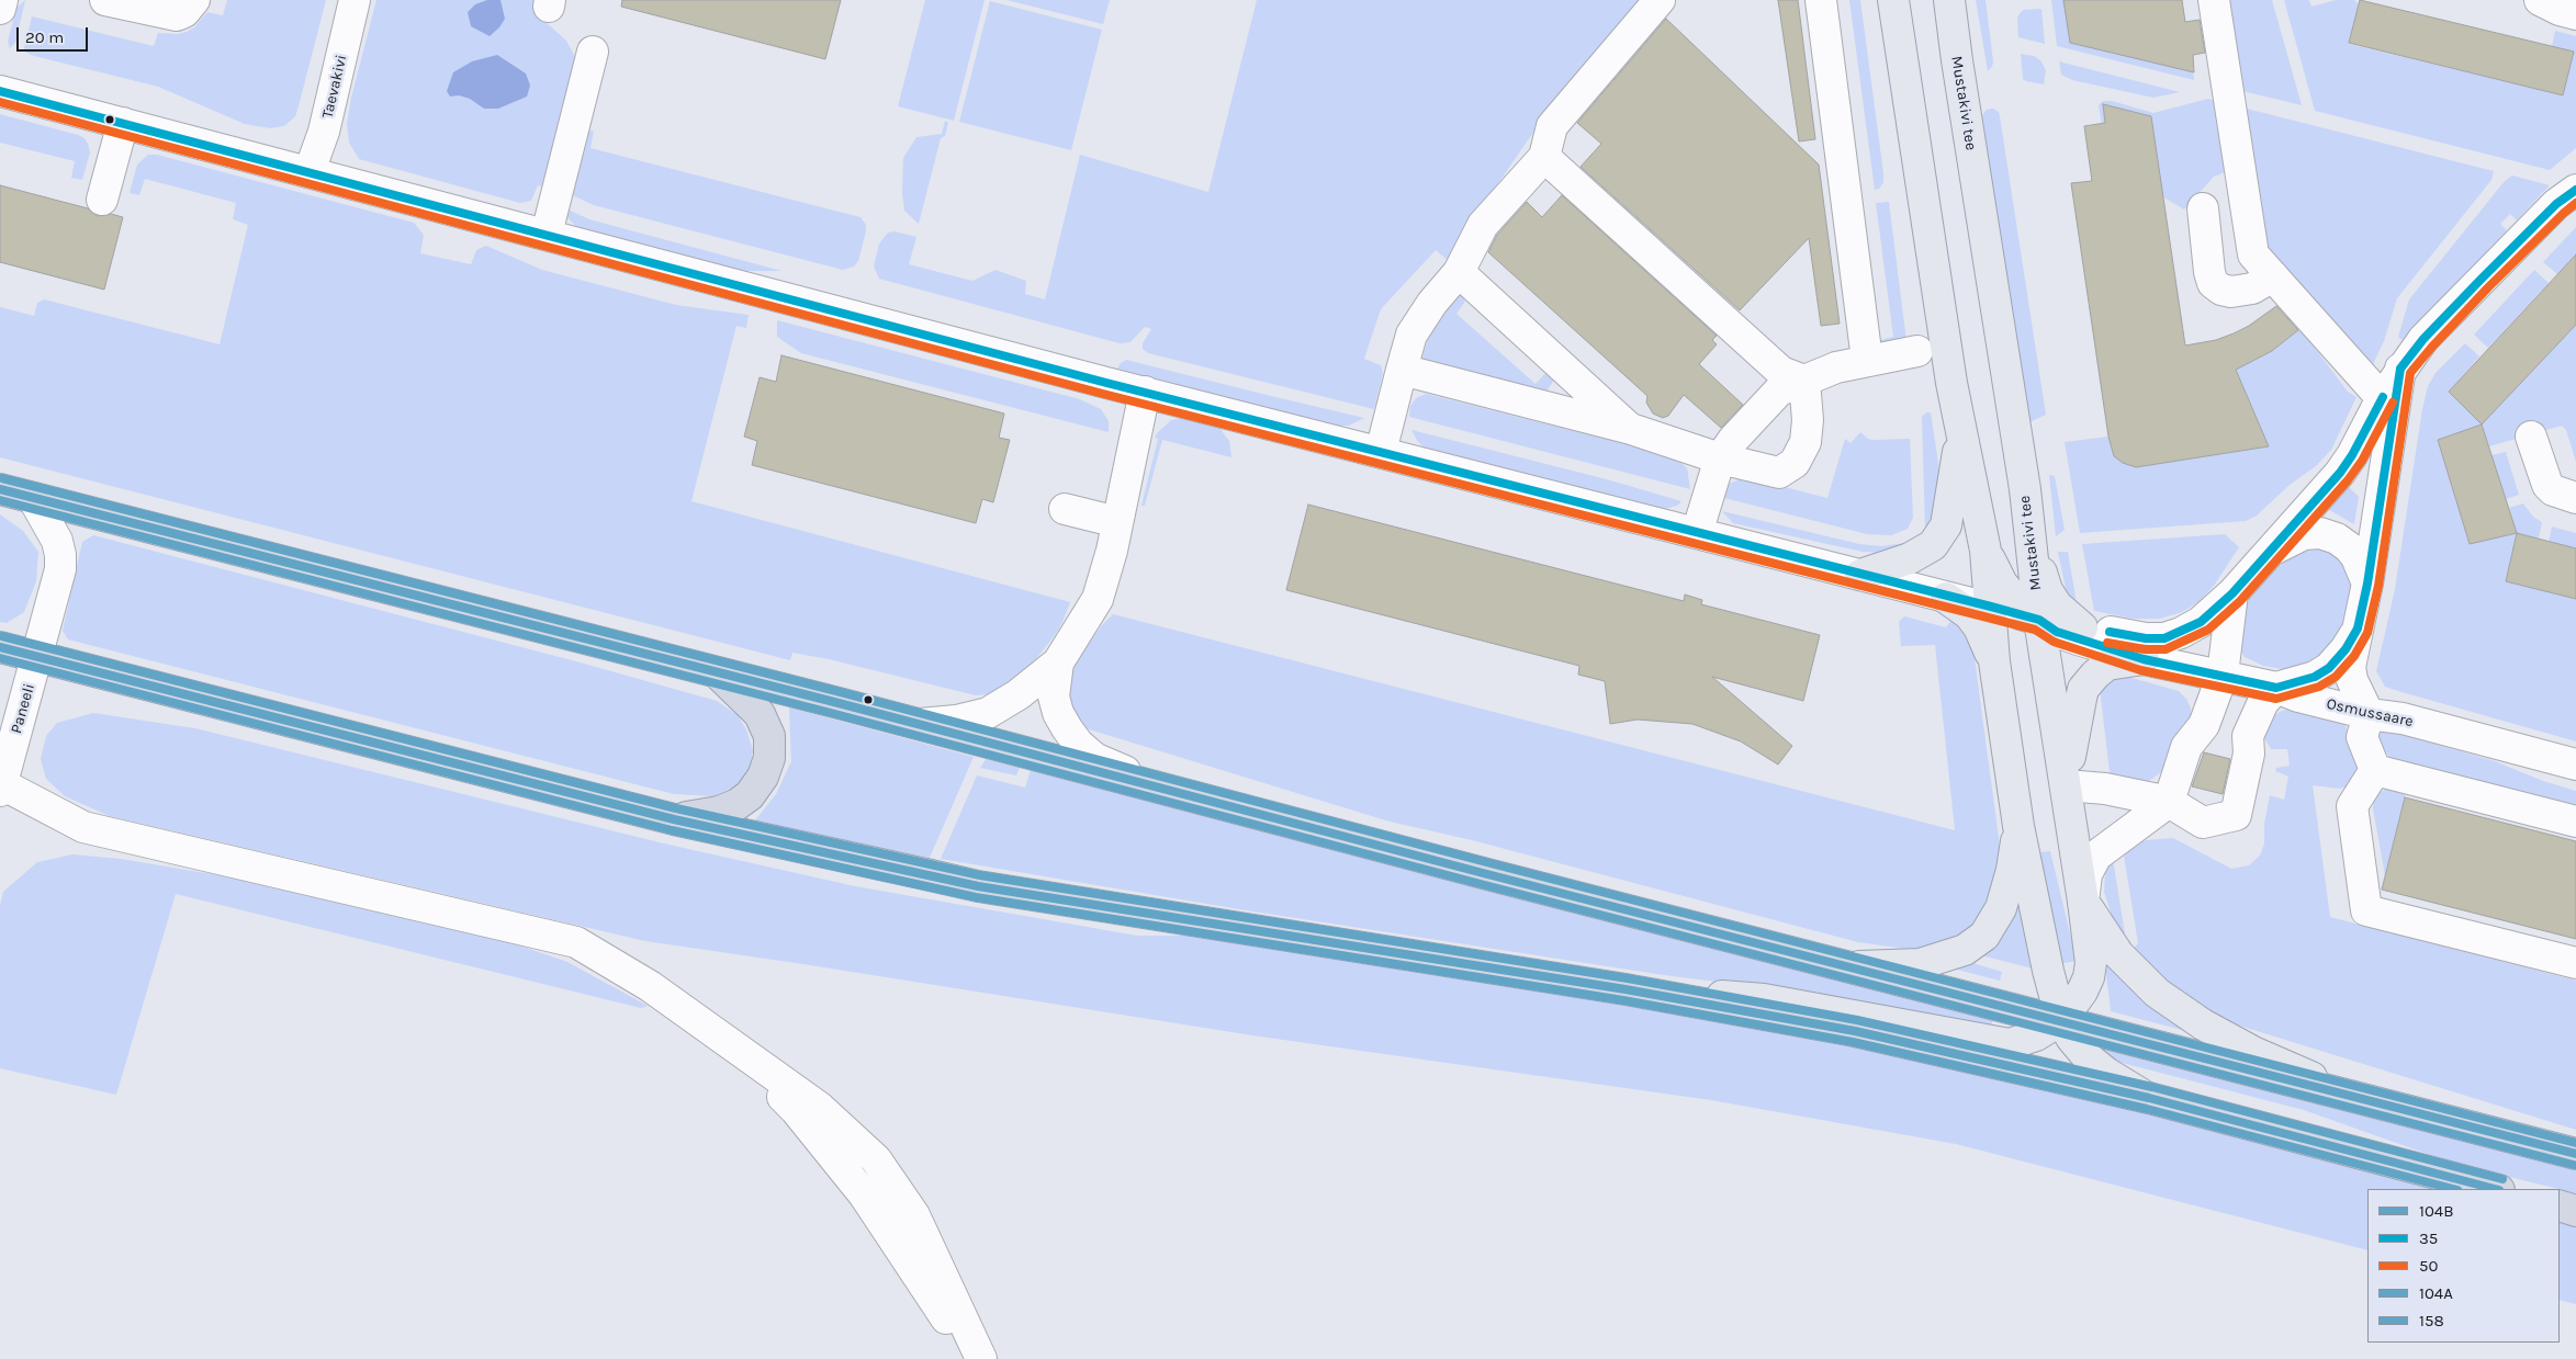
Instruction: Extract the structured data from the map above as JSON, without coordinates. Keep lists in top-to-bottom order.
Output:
{
  "streets": {
    "main road": ["Mustakivi tee"],
    "street": ["Taevakivi", "Paneeli", "Osmussaare"]
  },
  "crossings": [
    ["Taevakivi", "Osmussaare"],
    ["Mustakivi tee", "Osmussaare"]
  ],
  "lines": [
    "transit line 35",
    "transit line 50",
    "transit line 158",
    "transit line 104B",
    "transit line 104A"
  ],
  "legend": [
    "104B",
    "35",
    "50",
    "104A",
    "158"
  ],
  "scale_bar": "20 m"
}
